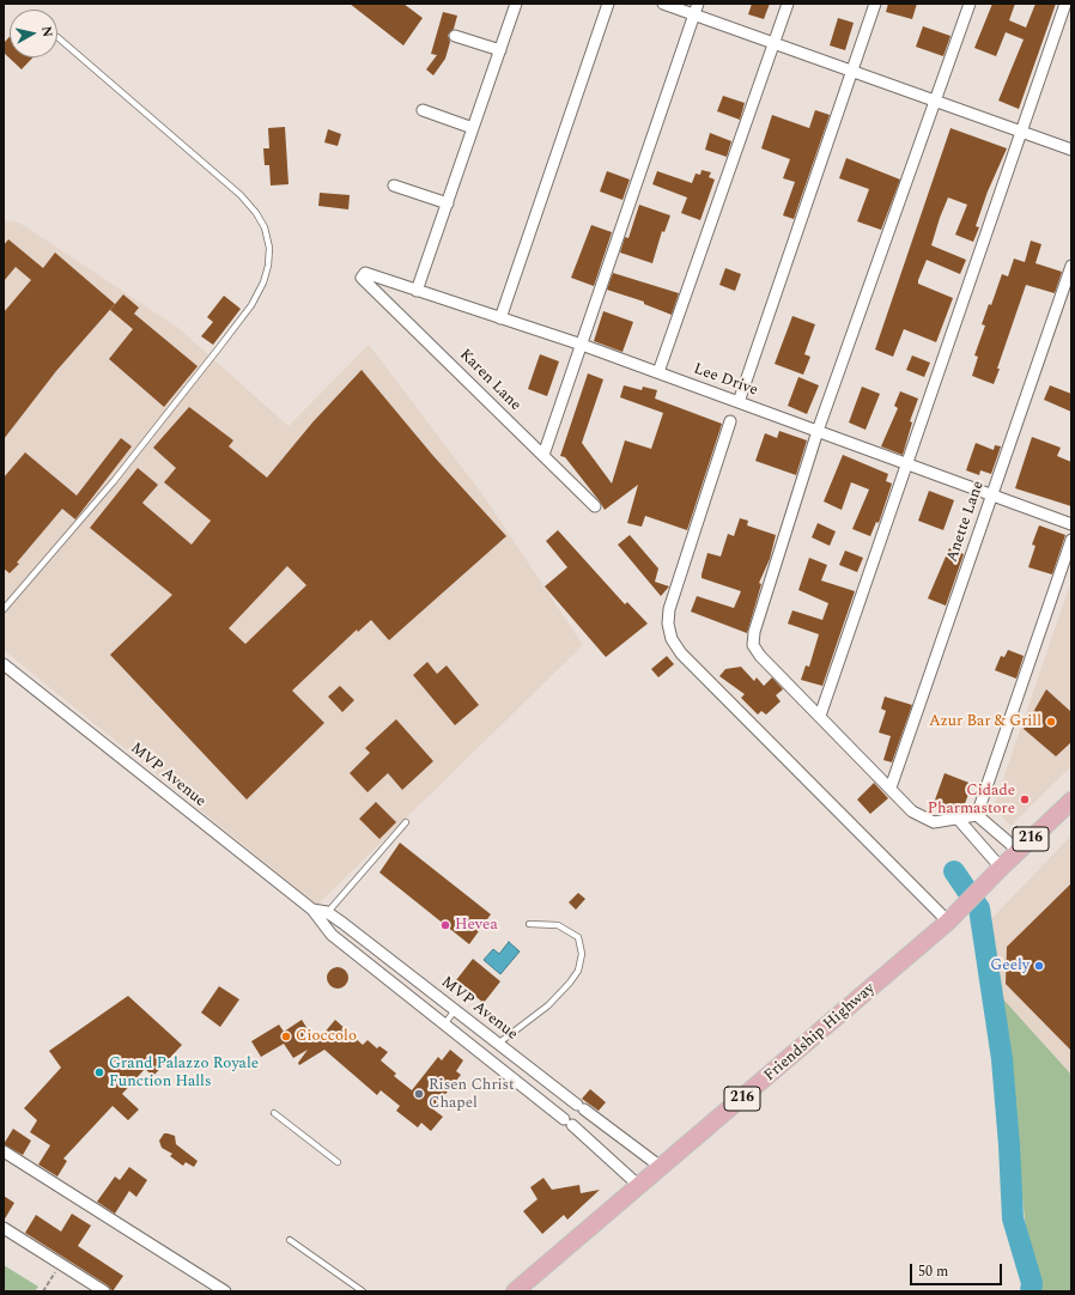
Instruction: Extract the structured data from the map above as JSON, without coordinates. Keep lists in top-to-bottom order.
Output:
{
  "streets": {
    "main road": ["216", "Friendship Highway"],
    "street": [
      "Karen Lane",
      "Lee Drive",
      "Anette Lane",
      "MVP Avenue"
    ]
  },
  "crossings": [
    ["Karen Lane", "Lee Drive"],
    ["Lee Drive", "Anette Lane"],
    ["MVP Avenue", "Friendship Highway"]
  ],
  "places": [
    "Azur Bar & Grill",
    "Cidade Pharmastore",
    "Hevea",
    "Geely",
    "Cioccolo",
    "Grand Palazzo Royale Function Halls",
    "Risen Christ Chapel"
  ],
  "scale_bar": "50 m",
  "north": "right"
}
